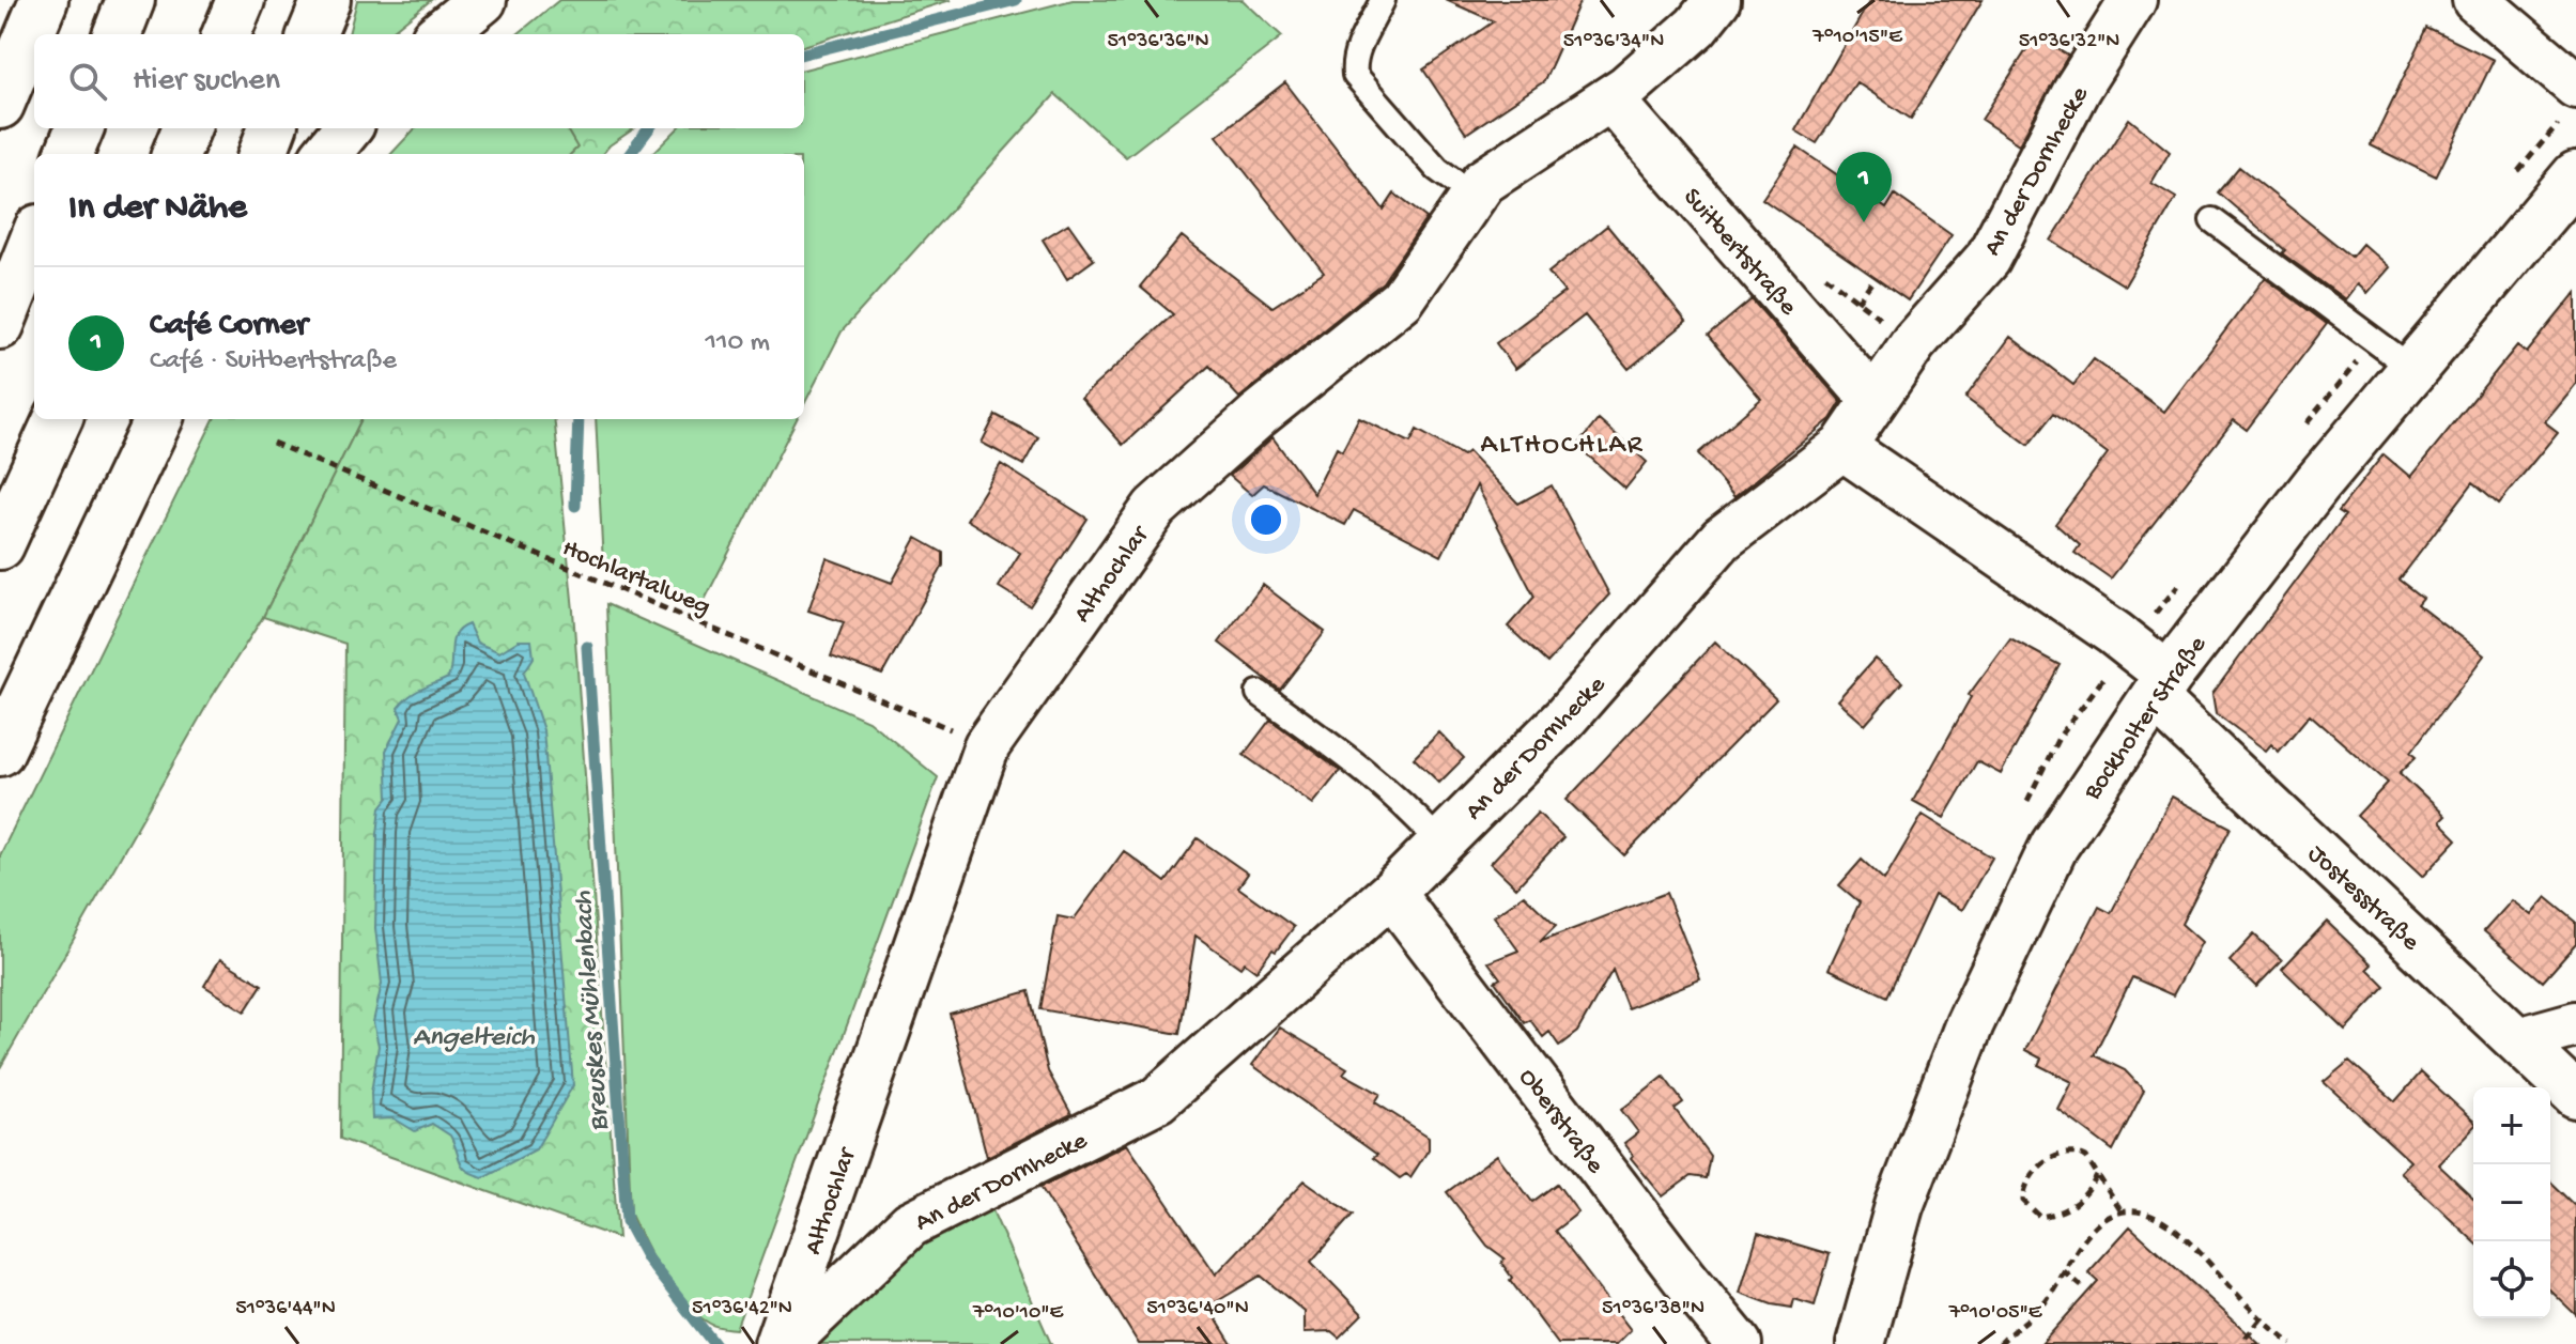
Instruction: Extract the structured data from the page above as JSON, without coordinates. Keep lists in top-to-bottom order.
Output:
{
  "streets": {
    "main road": ["Bockholter Straße"],
    "street": [
      "An der Dornhecke",
      "Suitbertstraße",
      "Althochlar",
      "Jostesstraße",
      "Oberstraße"
    ],
    "path": ["Hochlartalweg"]
  },
  "crossings": [
    ["An der Dornhecke", "Suitbertstraße"],
    ["An der Dornhecke", "Oberstraße"],
    ["Suitbertstraße", "Althochlar"],
    ["Althochlar", "Hochlartalweg"],
    ["Bockholter Straße", "Jostesstraße"]
  ],
  "districts": ["ALTHOCHLAR"],
  "water": ["Breuskes Mühlenbach", "Angelteich"],
  "page": {
    "search": "Hier suchen",
    "pins": "1",
    "heading": "In der Nähe",
    "list": [
      {
        "mark": "1",
        "name": "Café Corner",
        "note": "Café · Suitbertstraße",
        "value": "110 m"
      }
    ],
    "map_buttons": ["+", "−"]
  },
  "coordinates": [
    "7°10'15\"E",
    "51°36'36\"N",
    "51°36'34\"N",
    "51°36'32\"N",
    "51°36'44\"N",
    "51°36'42\"N",
    "51°36'40\"N",
    "51°36'38\"N",
    "7°10'10\"E",
    "7°10'05\"E"
  ]
}
